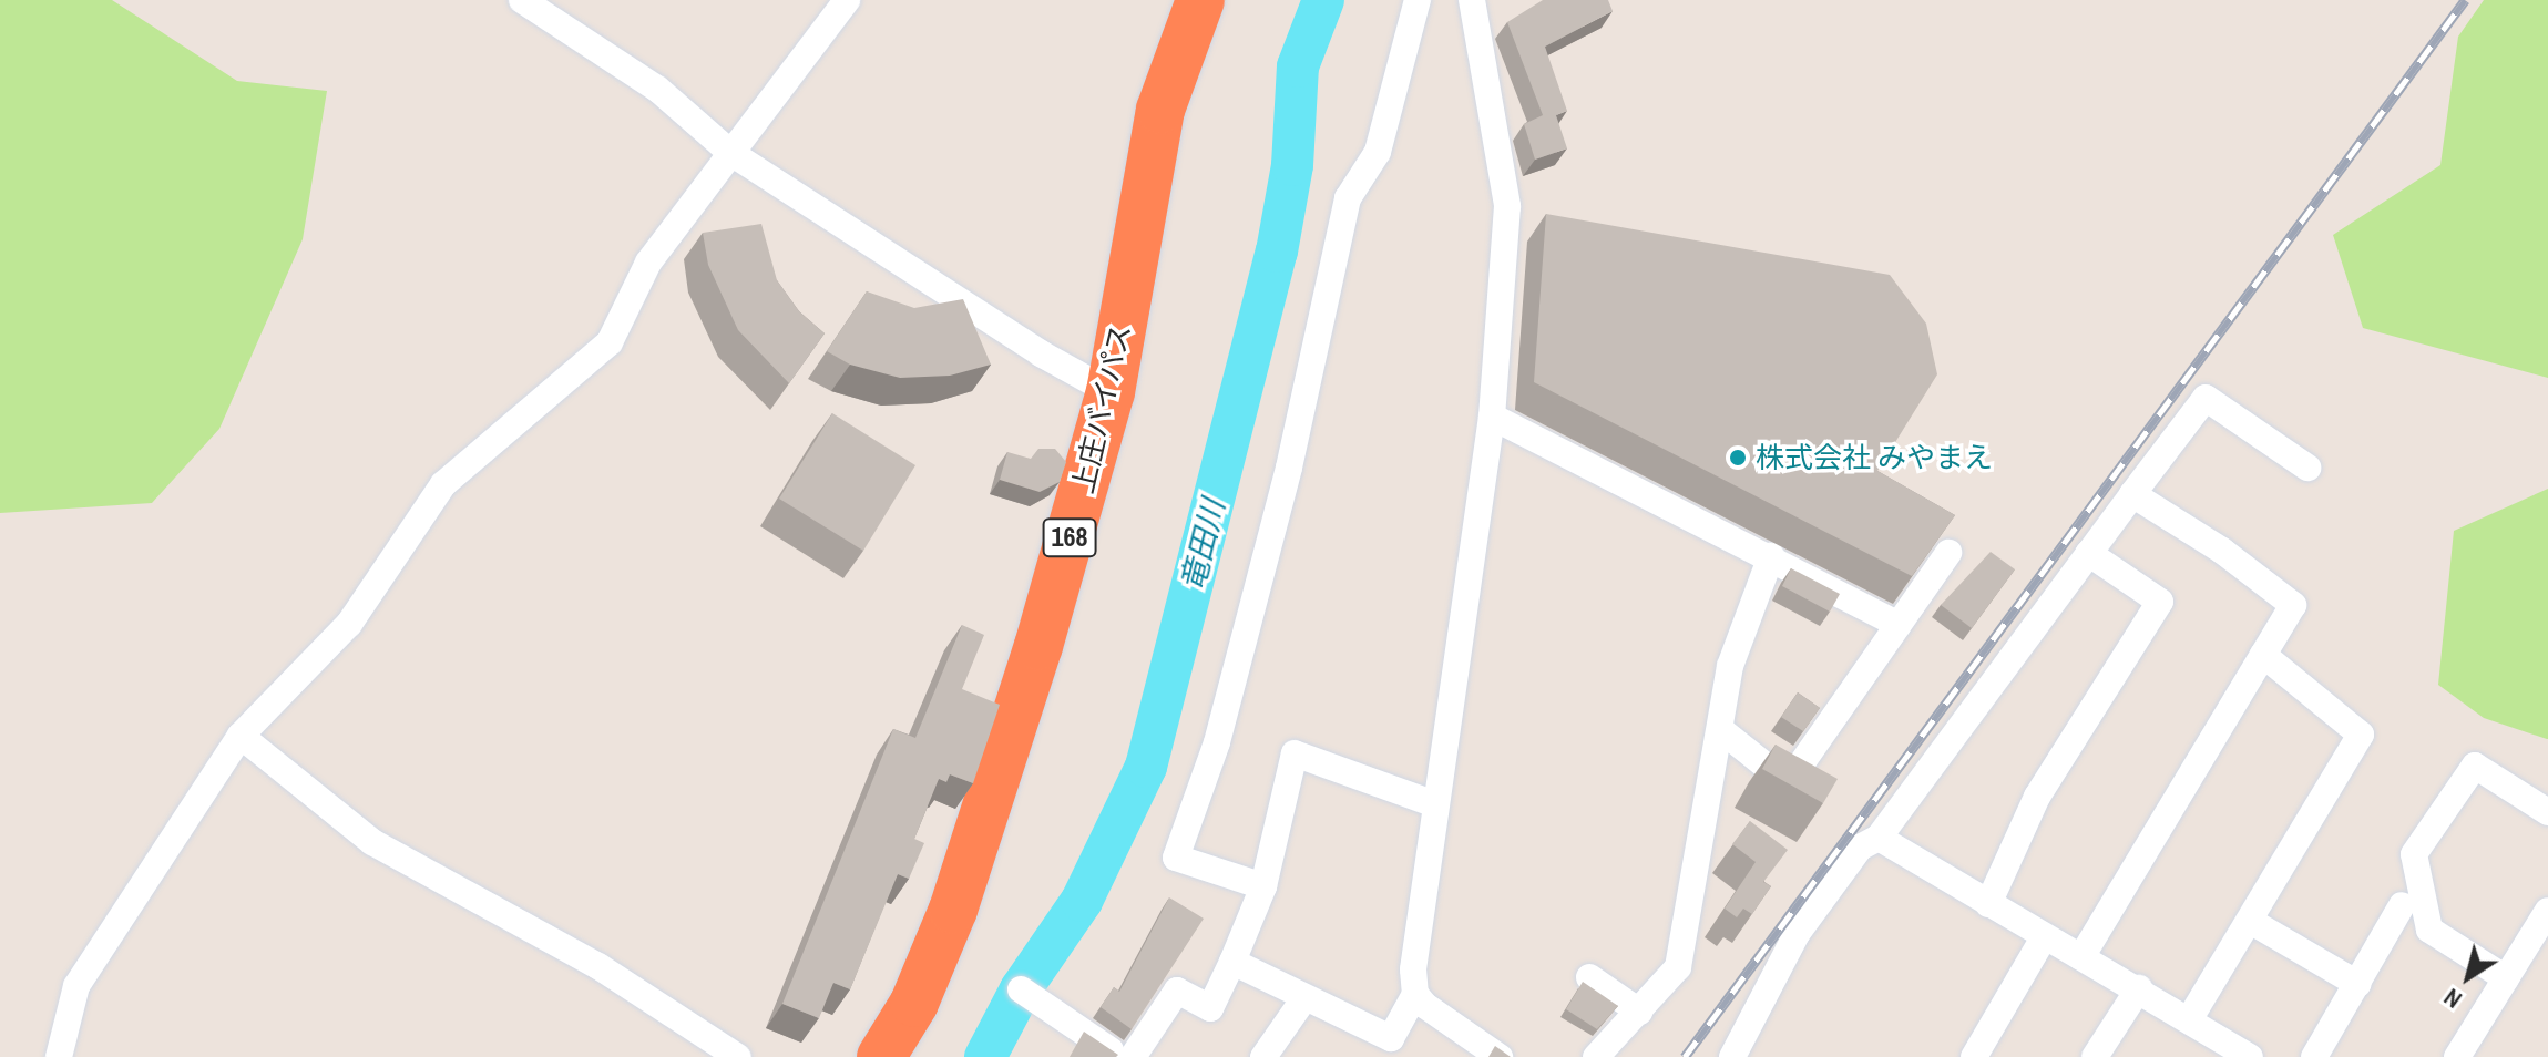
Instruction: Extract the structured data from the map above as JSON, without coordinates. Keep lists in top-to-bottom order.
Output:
{
  "streets": {
    "highway": ["上庄バイパス", "168"]
  },
  "water": ["竜田川"],
  "places": ["株式会社 みやまえ"],
  "north": "bottom left"
}
